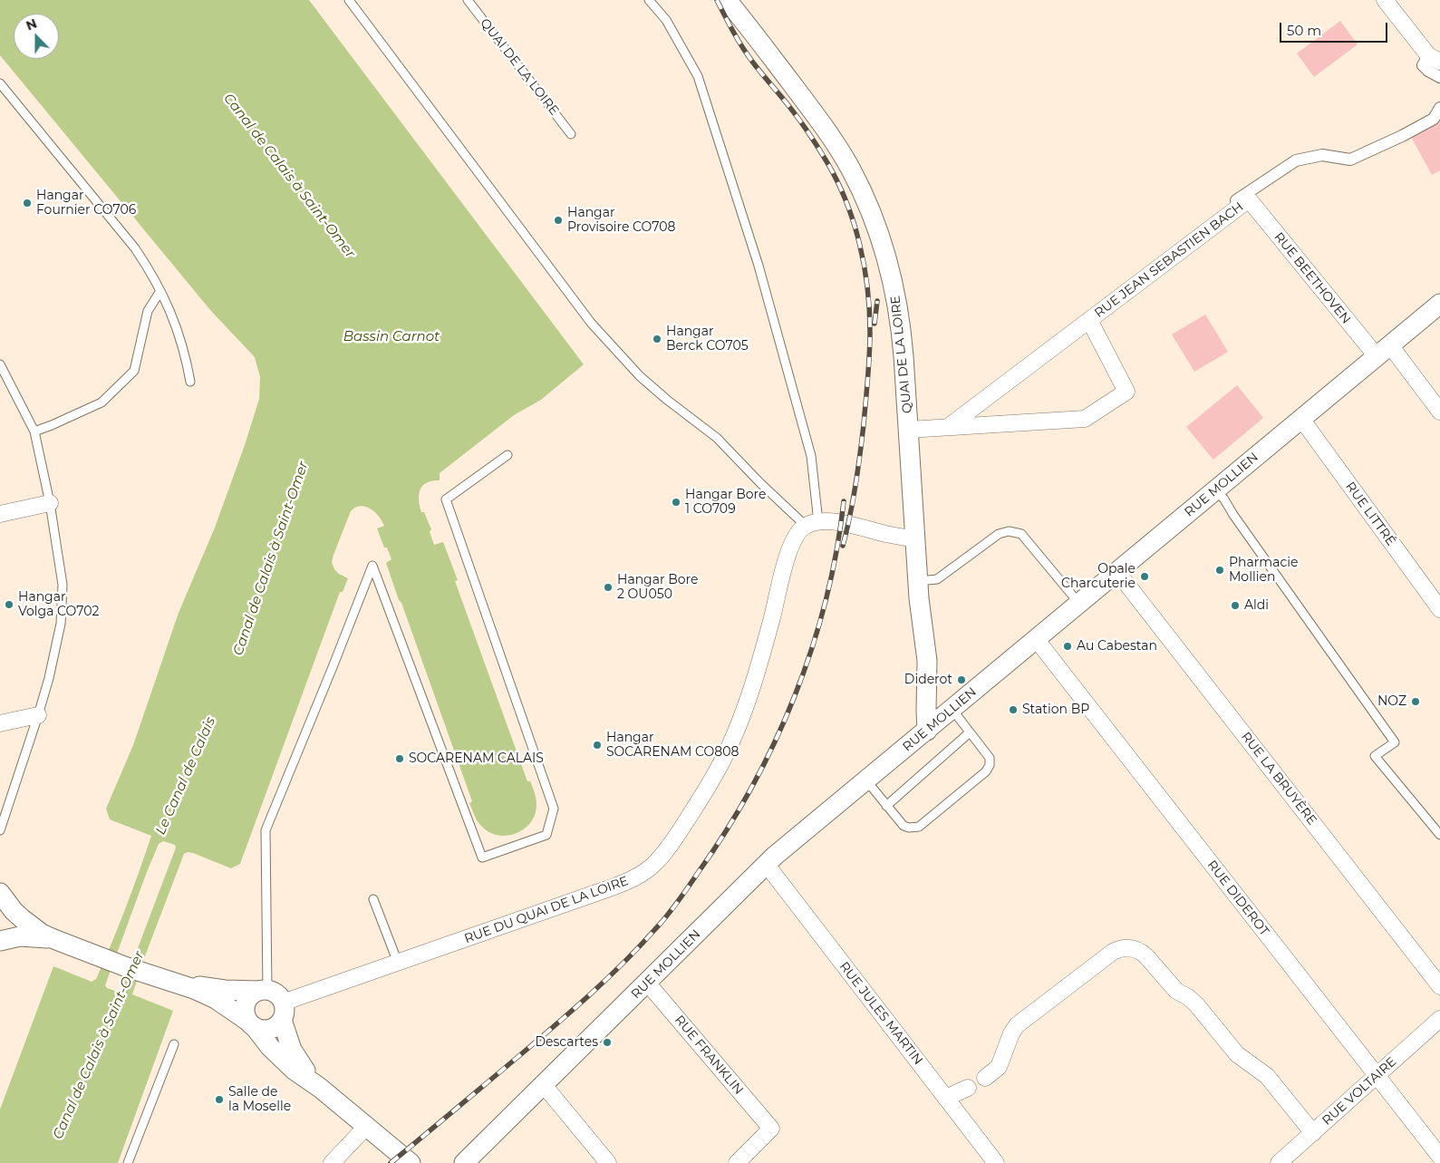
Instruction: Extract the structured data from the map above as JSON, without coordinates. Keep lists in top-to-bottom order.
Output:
{
  "streets": {
    "street": [
      "QUAI DE LA LOIRE",
      "RUE JEAN SEBASTIEN BACH",
      "RUE BEETHOVEN",
      "RUE MOLLIEN",
      "RUE LITTRÉ",
      "RUE LA BRUYÈRE",
      "RUE DIDEROT",
      "RUE DU QUAI DE LA LOIRE",
      "RUE JULES MARTIN",
      "RUE FRANKLIN",
      "RUE VOLTAIRE"
    ]
  },
  "crossings": [
    ["QUAI DE LA LOIRE", "RUE JEAN SEBASTIEN BACH"],
    ["QUAI DE LA LOIRE", "RUE MOLLIEN"],
    ["RUE JEAN SEBASTIEN BACH", "RUE BEETHOVEN"],
    ["RUE BEETHOVEN", "RUE MOLLIEN"],
    ["RUE MOLLIEN", "RUE LITTRÉ"],
    ["RUE MOLLIEN", "RUE LA BRUYÈRE"],
    ["RUE MOLLIEN", "RUE DIDEROT"],
    ["RUE MOLLIEN", "RUE JULES MARTIN"],
    ["RUE MOLLIEN", "RUE FRANKLIN"],
    ["RUE DIDEROT", "RUE VOLTAIRE"]
  ],
  "water": ["Canal de Calais à Saint-Omer", "Bassin Carnot", "Le Canal de Calais"],
  "places": [
    "Hangar Fournier CO706",
    "Hangar Provisoire CO708",
    "Hangar Berck CO705",
    "Hangar Bore 1 CO709",
    "Pharmacie Mollien",
    "Opale Charcuterie",
    "Hangar Bore 2 OU050",
    "Hangar Volga CO702",
    "Aldi",
    "Au Cabestan",
    "Diderot",
    "NOZ",
    "Station BP",
    "Hangar SOCARENAM CO808",
    "SOCARENAM CALAIS",
    "Descartes",
    "Salle de la Moselle"
  ],
  "scale_bar": "50 m",
  "north": "top"
}
